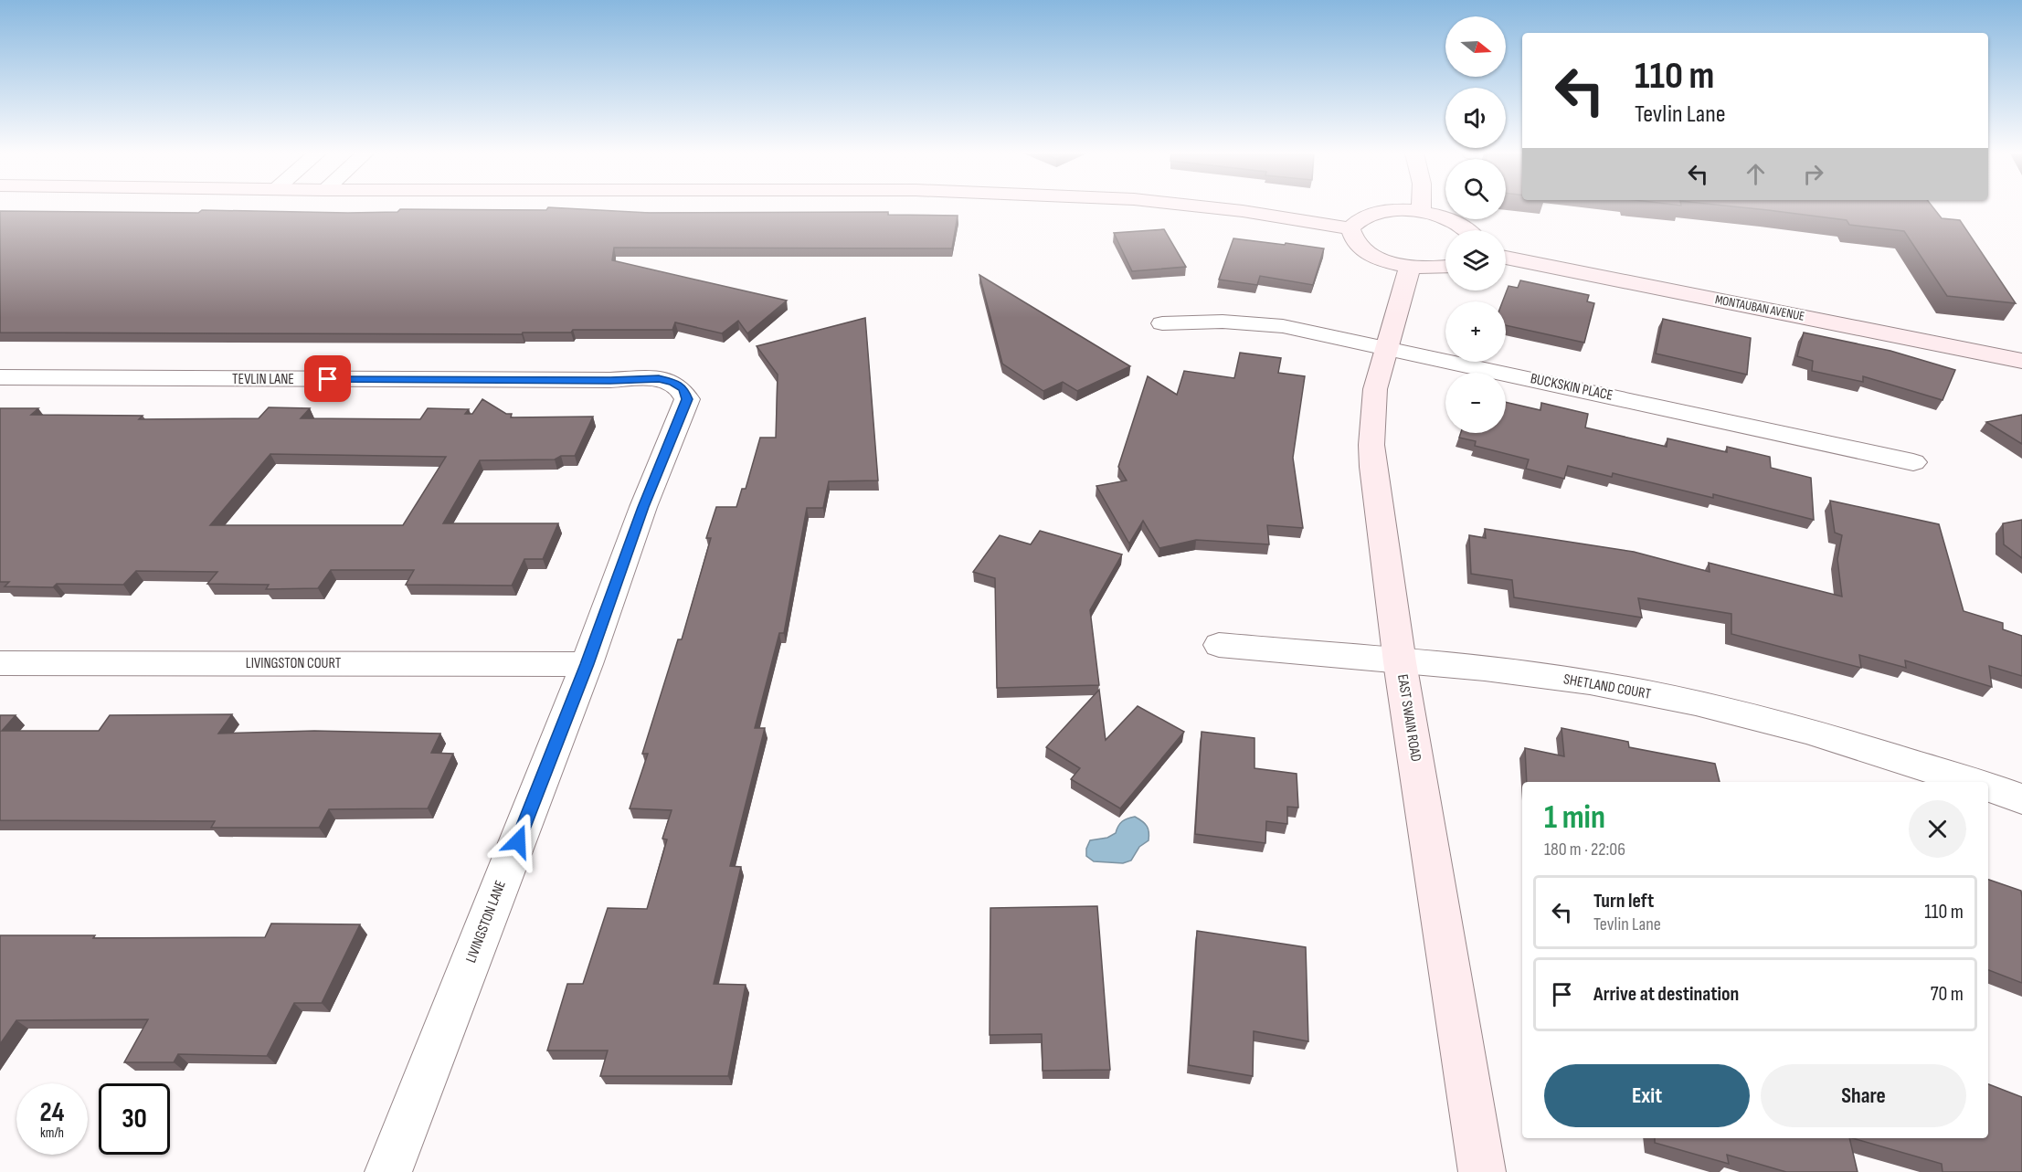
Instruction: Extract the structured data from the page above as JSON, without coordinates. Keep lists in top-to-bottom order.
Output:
{
  "streets": {
    "street": [
      "MONTAUBAN AVENUE",
      "TEVLIN LANE",
      "BUCKSKIN PLACE",
      "LIVINGSTON COURT",
      "SHETLAND COURT",
      "EAST SWAIN ROAD",
      "LIVINGSTON LANE"
    ]
  },
  "crossings": [
    ["TEVLIN LANE", "LIVINGSTON LANE"],
    ["BUCKSKIN PLACE", "EAST SWAIN ROAD"],
    ["LIVINGSTON COURT", "LIVINGSTON LANE"],
    ["SHETLAND COURT", "EAST SWAIN ROAD"]
  ],
  "north": "right",
  "page": {
    "map_buttons": ["+", "−"],
    "turn": ["110 m", "Tevlin Lane"],
    "heading": ["1 min", "180 m · 22:06"],
    "list": [
      {
        "name": "Turn left",
        "note": "Tevlin Lane",
        "value": "110 m"
      },
      {
        "name": "Arrive at destination",
        "value": "70 m"
      }
    ],
    "buttons": ["Exit", "Share"],
    "speed": "24 km/h",
    "limit": "30"
  }
}
